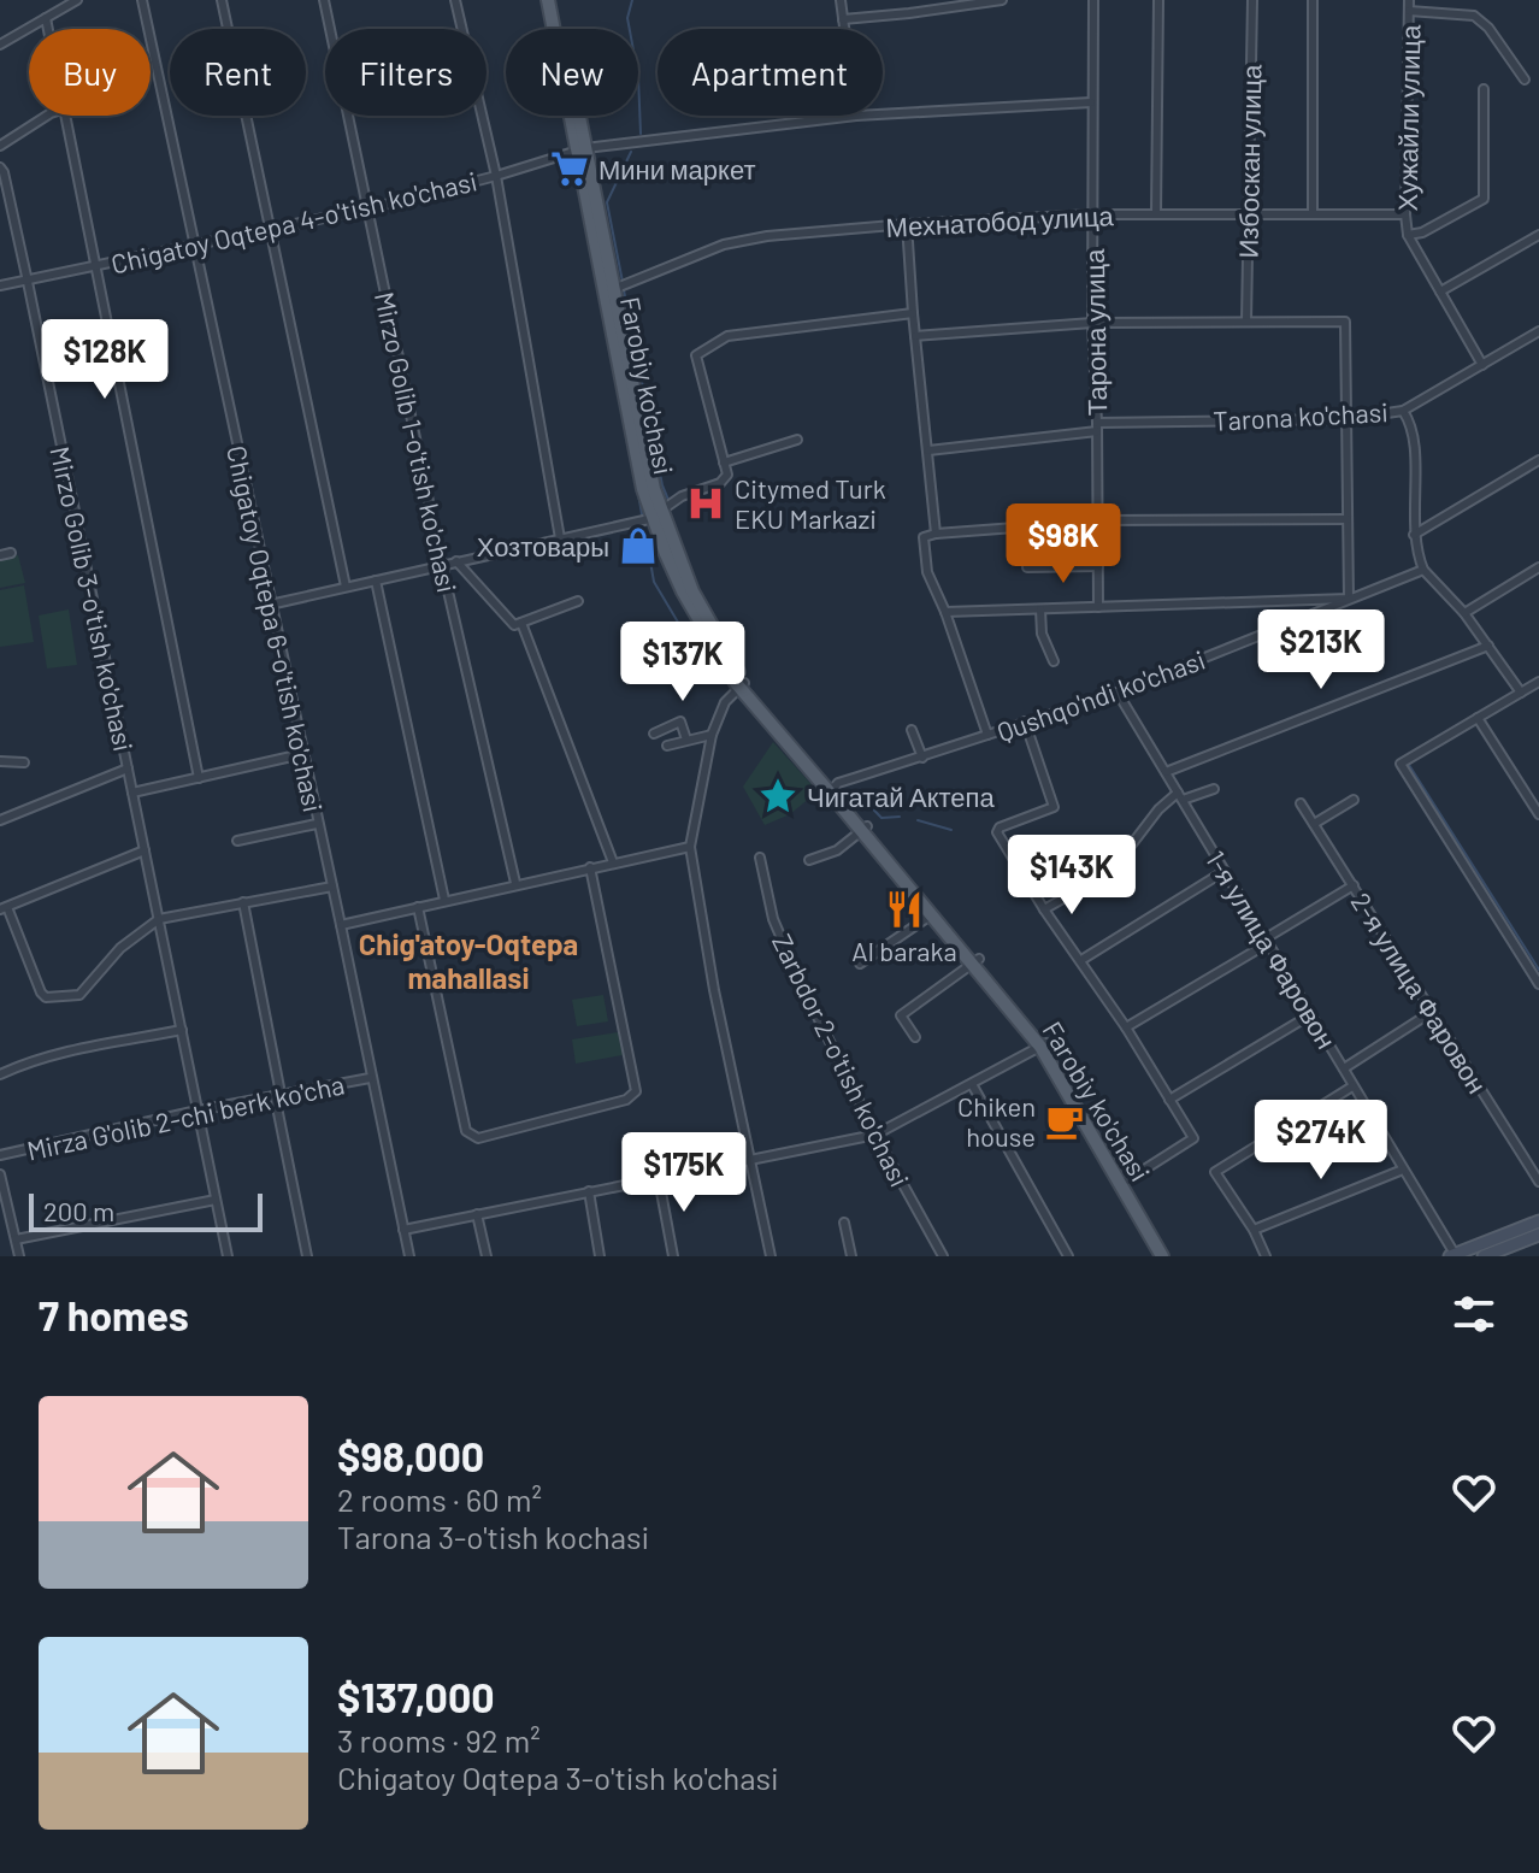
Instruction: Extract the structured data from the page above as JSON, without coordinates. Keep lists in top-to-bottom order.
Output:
{
  "streets": {
    "main road": ["Farobiy ko'chasi"],
    "street": [
      "Хужайли улица",
      "Избоскан улица",
      "Мехнатобод улица",
      "Chigatoy Oqtepa 4-o'tish ko'chasi",
      "Тарона улица",
      "Tarona ko'chasi",
      "Mirzo Golib 1-o'tish ko'chasi",
      "Mirzo Golib 3-o'tish ko'chasi",
      "Chigatoy Oqtepa 6-o'tish ko'chasi",
      "Qushqo'ndi ko'chasi",
      "1-я улица Фаровон",
      "2-я улица Фаровон",
      "Zarbdor 2-o'tish ko'chasi",
      "Mirza G'olib 2-chi berk ko'cha"
    ]
  },
  "crossings": [
    ["Хужайли улица", "Мехнатобод улица"],
    ["Избоскан улица", "Мехнатобод улица"],
    ["Мехнатобод улица", "Тарона улица"],
    ["Мехнатобод улица", "Farobiy ko'chasi"],
    ["Chigatoy Oqtepa 4-o'tish ko'chasi", "Тарона улица"],
    ["Chigatoy Oqtepa 4-o'tish ko'chasi", "Farobiy ko'chasi"],
    ["Chigatoy Oqtepa 4-o'tish ko'chasi", "Mirzo Golib 1-o'tish ko'chasi"],
    ["Chigatoy Oqtepa 4-o'tish ko'chasi", "Mirzo Golib 3-o'tish ko'chasi"],
    ["Chigatoy Oqtepa 4-o'tish ko'chasi", "Chigatoy Oqtepa 6-o'tish ko'chasi"],
    ["Тарона улица", "Tarona ko'chasi"],
    ["Farobiy ko'chasi", "Qushqo'ndi ko'chasi"],
    ["Mirzo Golib 3-o'tish ko'chasi", "Mirza G'olib 2-chi berk ko'cha"],
    ["Chigatoy Oqtepa 6-o'tish ko'chasi", "Mirza G'olib 2-chi berk ko'cha"],
    ["Qushqo'ndi ko'chasi", "1-я улица Фаровон"]
  ],
  "districts": ["Chig'atoy-Oqtepa mahallasi"],
  "places": {
    "supermarket": ["Мини маркет"],
    "hospital": ["Citymed Turk EKU Markazi"],
    "shop": ["Хозтовары"],
    "place": ["Чигатай Актепа"],
    "restaurant": ["Al baraka"],
    "cafe": ["Chiken house"]
  },
  "scale_bar": "200 m",
  "page": {
    "chip": [
      "Buy",
      "Rent",
      "Filters",
      "New",
      "Apartment"
    ],
    "price": [
      "$128K",
      "$98K",
      "$213K",
      "$137K",
      "$143K",
      "$274K",
      "$175K"
    ],
    "scale": "200 m",
    "heading": "7 homes",
    "list": [
      {
        "name": "$98,000",
        "note": "2 rooms · 60 m² · Tarona 3-o'tish kochasi"
      },
      {
        "name": "$137,000",
        "note": "3 rooms · 92 m² · Chigatoy Oqtepa 3-o'tish ko'chasi"
      }
    ]
  }
}
